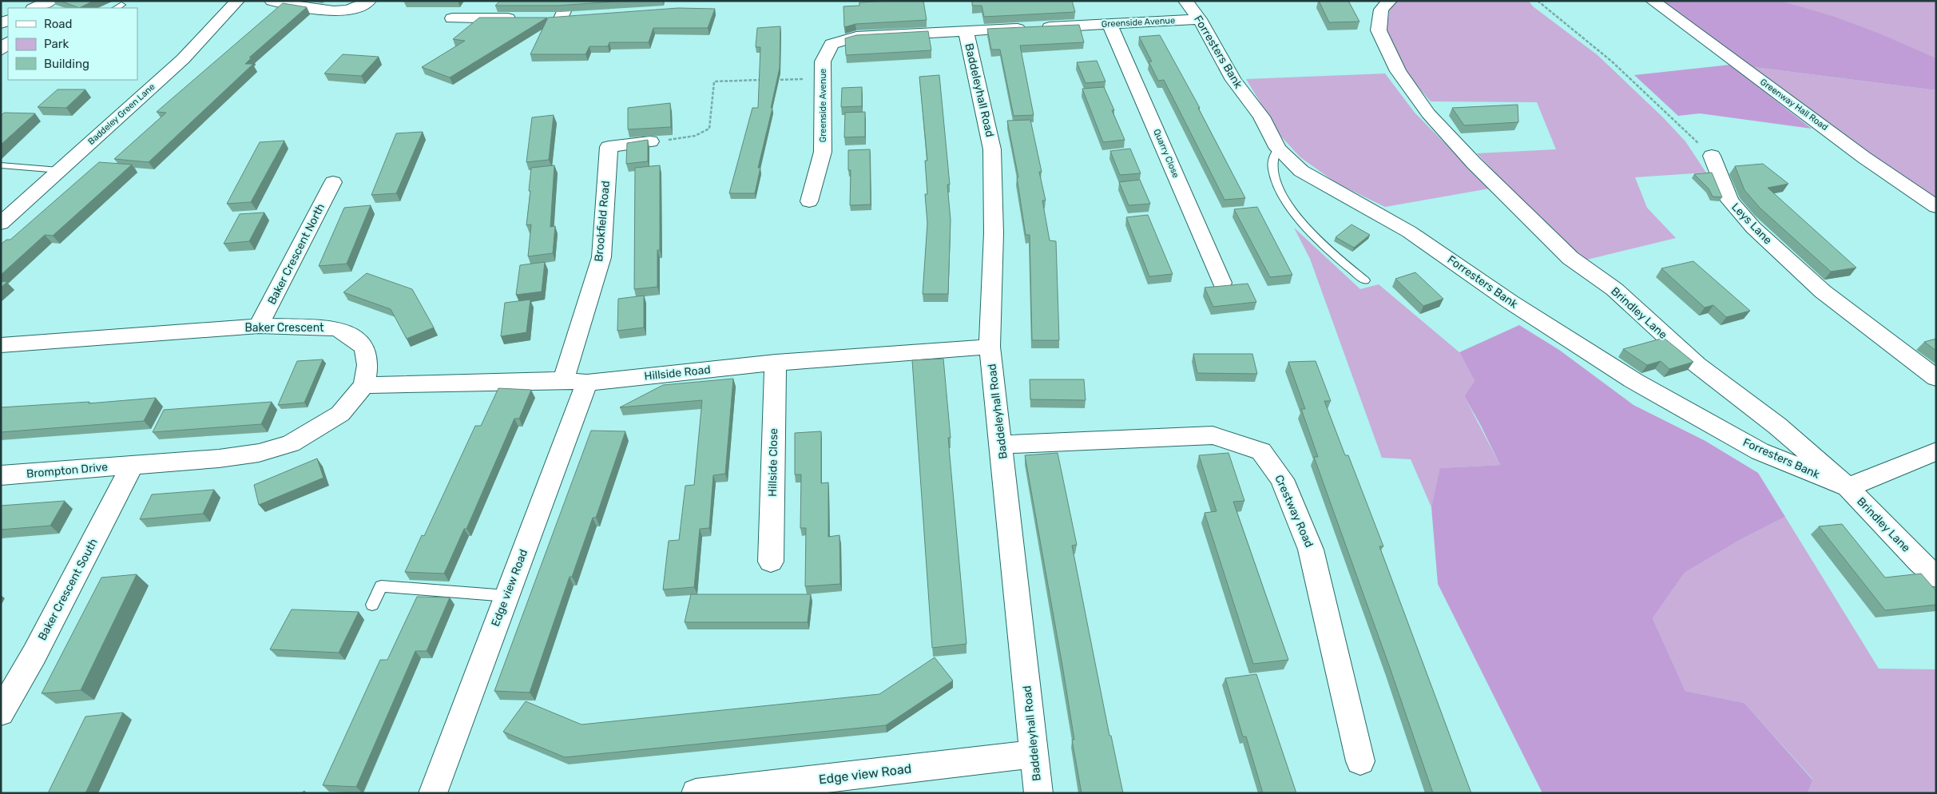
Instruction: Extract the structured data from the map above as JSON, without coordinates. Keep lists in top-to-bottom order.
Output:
{
  "streets": {
    "main road": [
      "Greenside Avenue",
      "Forresters Bank",
      "Baddeleyhall Road",
      "Greenway Hall Road",
      "Baddeley Green Lane",
      "Quarry Close",
      "Brookfield Road",
      "Leys Lane",
      "Baker Crescent North",
      "Brindley Lane",
      "Baker Crescent",
      "Hillside Road",
      "Hillside Close",
      "Brompton Drive",
      "Crestway Road",
      "Edge view Road",
      "Baker Crescent South"
    ]
  },
  "crossings": [
    ["Greenside Avenue", "Forresters Bank"],
    ["Greenside Avenue", "Baddeleyhall Road"],
    ["Greenside Avenue", "Quarry Close"],
    ["Forresters Bank", "Brindley Lane"],
    ["Baddeleyhall Road", "Hillside Road"],
    ["Baddeleyhall Road", "Crestway Road"],
    ["Baddeleyhall Road", "Edge view Road"],
    ["Brookfield Road", "Hillside Road"],
    ["Brookfield Road", "Edge view Road"],
    ["Baker Crescent North", "Baker Crescent"],
    ["Baker Crescent", "Hillside Road"],
    ["Hillside Road", "Hillside Close"],
    ["Hillside Road", "Edge view Road"],
    ["Brompton Drive", "Baker Crescent South"]
  ],
  "legend": ["Road", "Park", "Building"]
}
